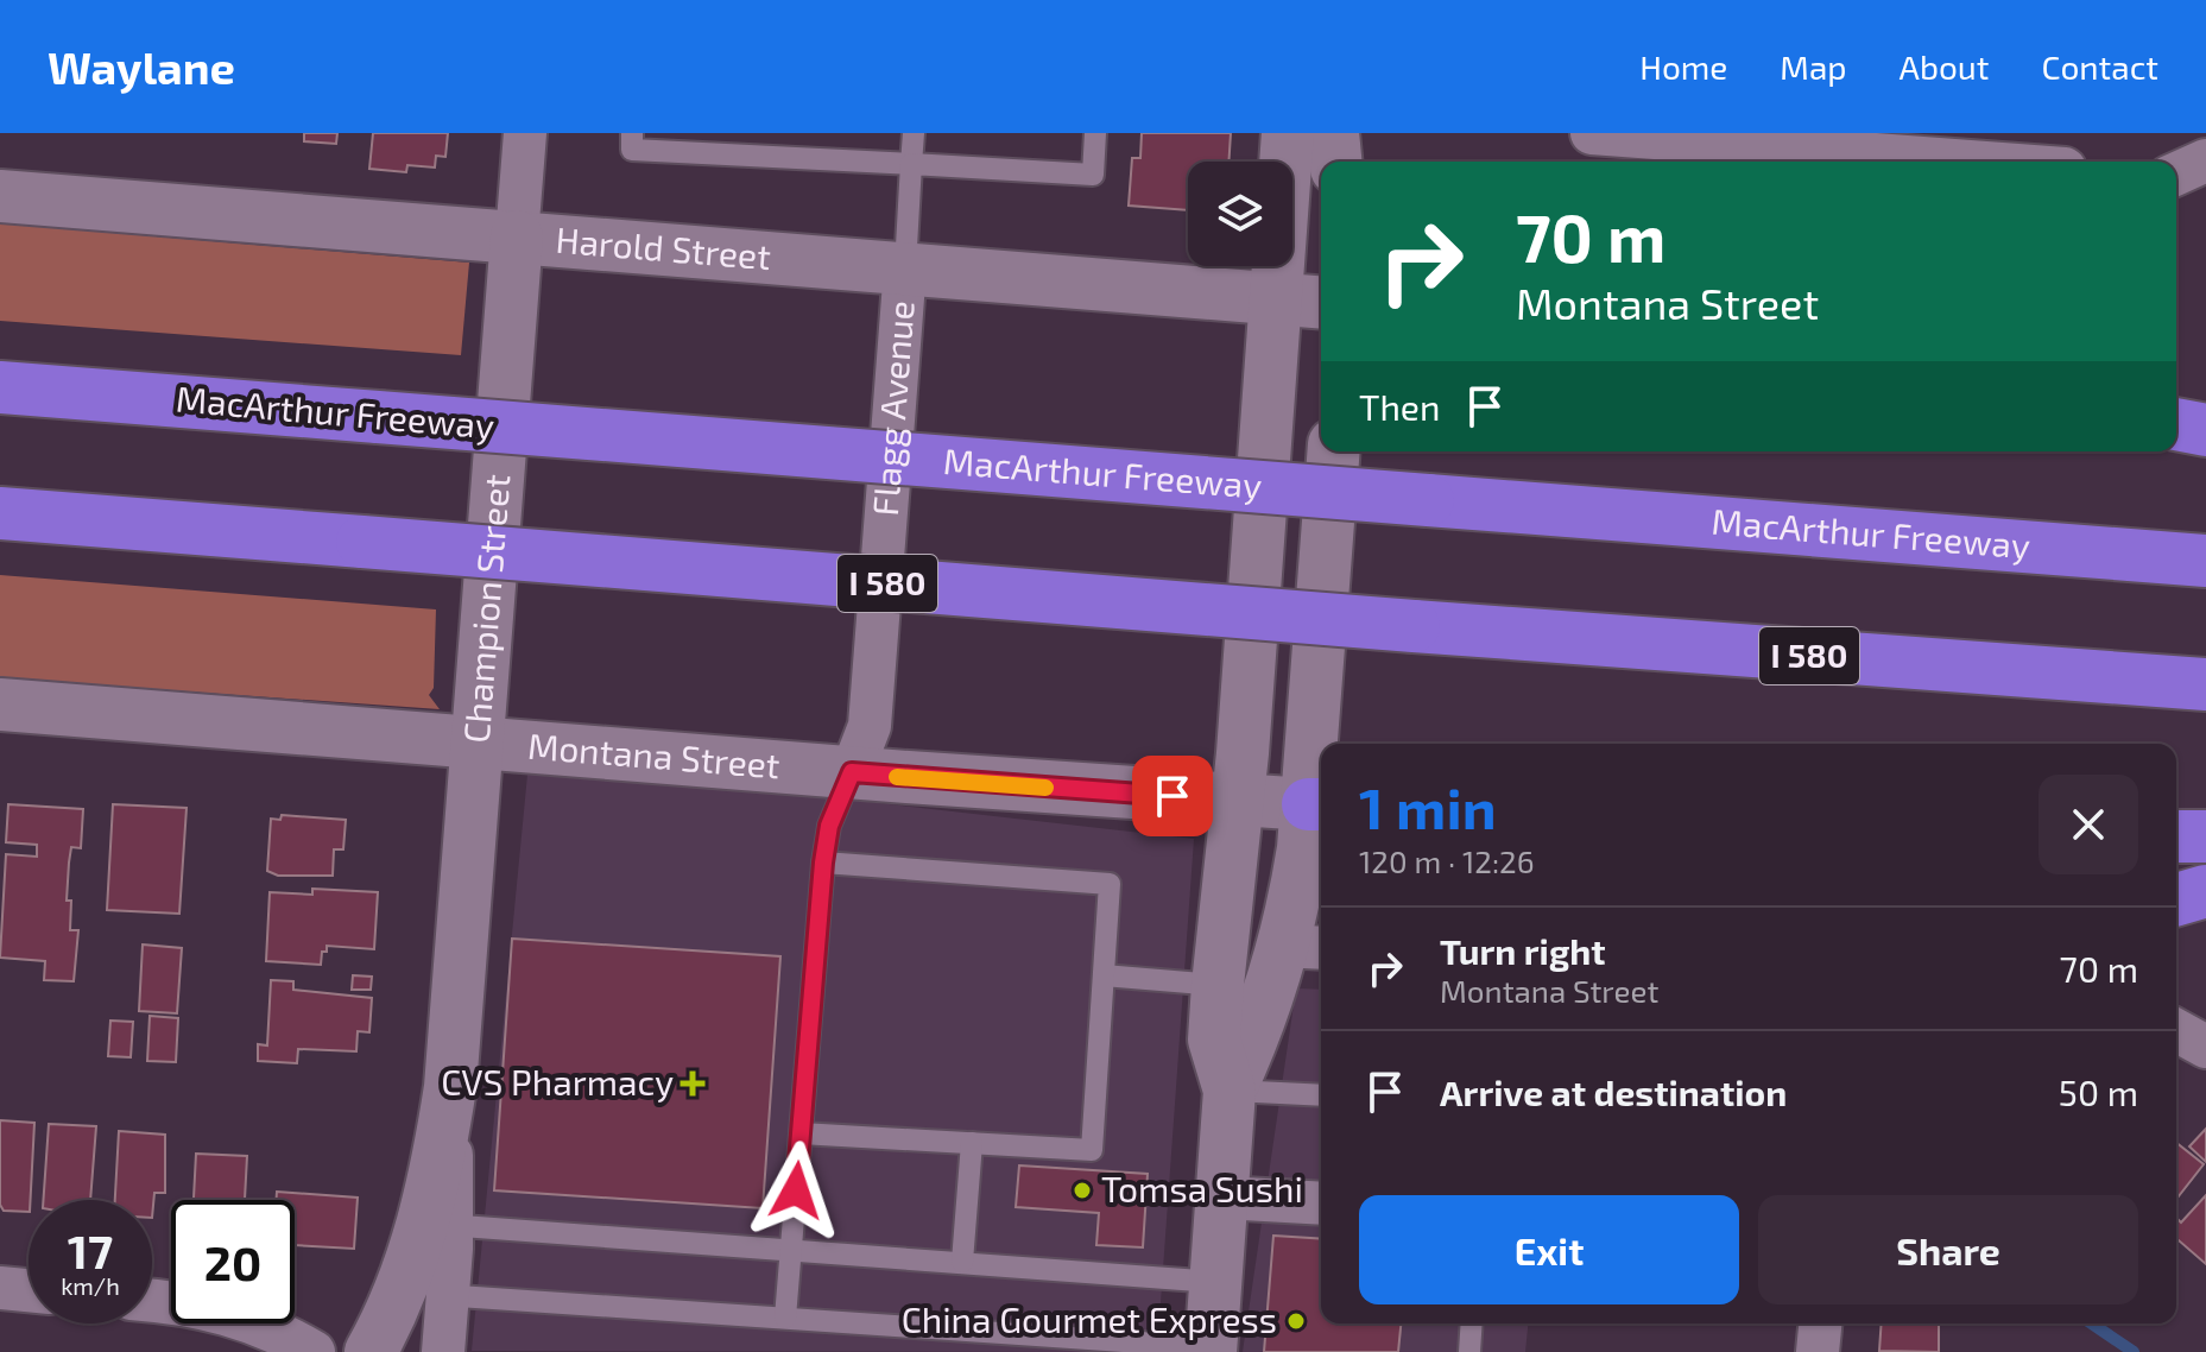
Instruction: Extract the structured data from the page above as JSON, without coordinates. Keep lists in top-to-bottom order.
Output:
{
  "streets": {
    "highway": ["MacArthur Freeway", "I 580"],
    "street": [
      "Harold Street",
      "Flagg Avenue",
      "Champion Street",
      "Montana Street"
    ]
  },
  "crossings": [
    ["Harold Street", "Flagg Avenue"],
    ["Harold Street", "Champion Street"],
    ["Flagg Avenue", "Montana Street"],
    ["Champion Street", "Montana Street"]
  ],
  "places": {
    "health": ["CVS Pharmacy"],
    "other": ["Tomsa Sushi", "China Gourmet Express"]
  },
  "page": {
    "header": "Waylane",
    "nav": [
      "Home",
      "Map",
      "About",
      "Contact"
    ],
    "turn": ["70 m", "Montana Street"],
    "then": "Then",
    "heading": ["1 min", "120 m · 12:26"],
    "list": [
      {
        "name": "Turn right",
        "note": "Montana Street",
        "value": "70 m"
      },
      {
        "name": "Arrive at destination",
        "value": "50 m"
      }
    ],
    "buttons": ["Exit", "Share"],
    "speed": "17 km/h",
    "limit": "20"
  }
}
